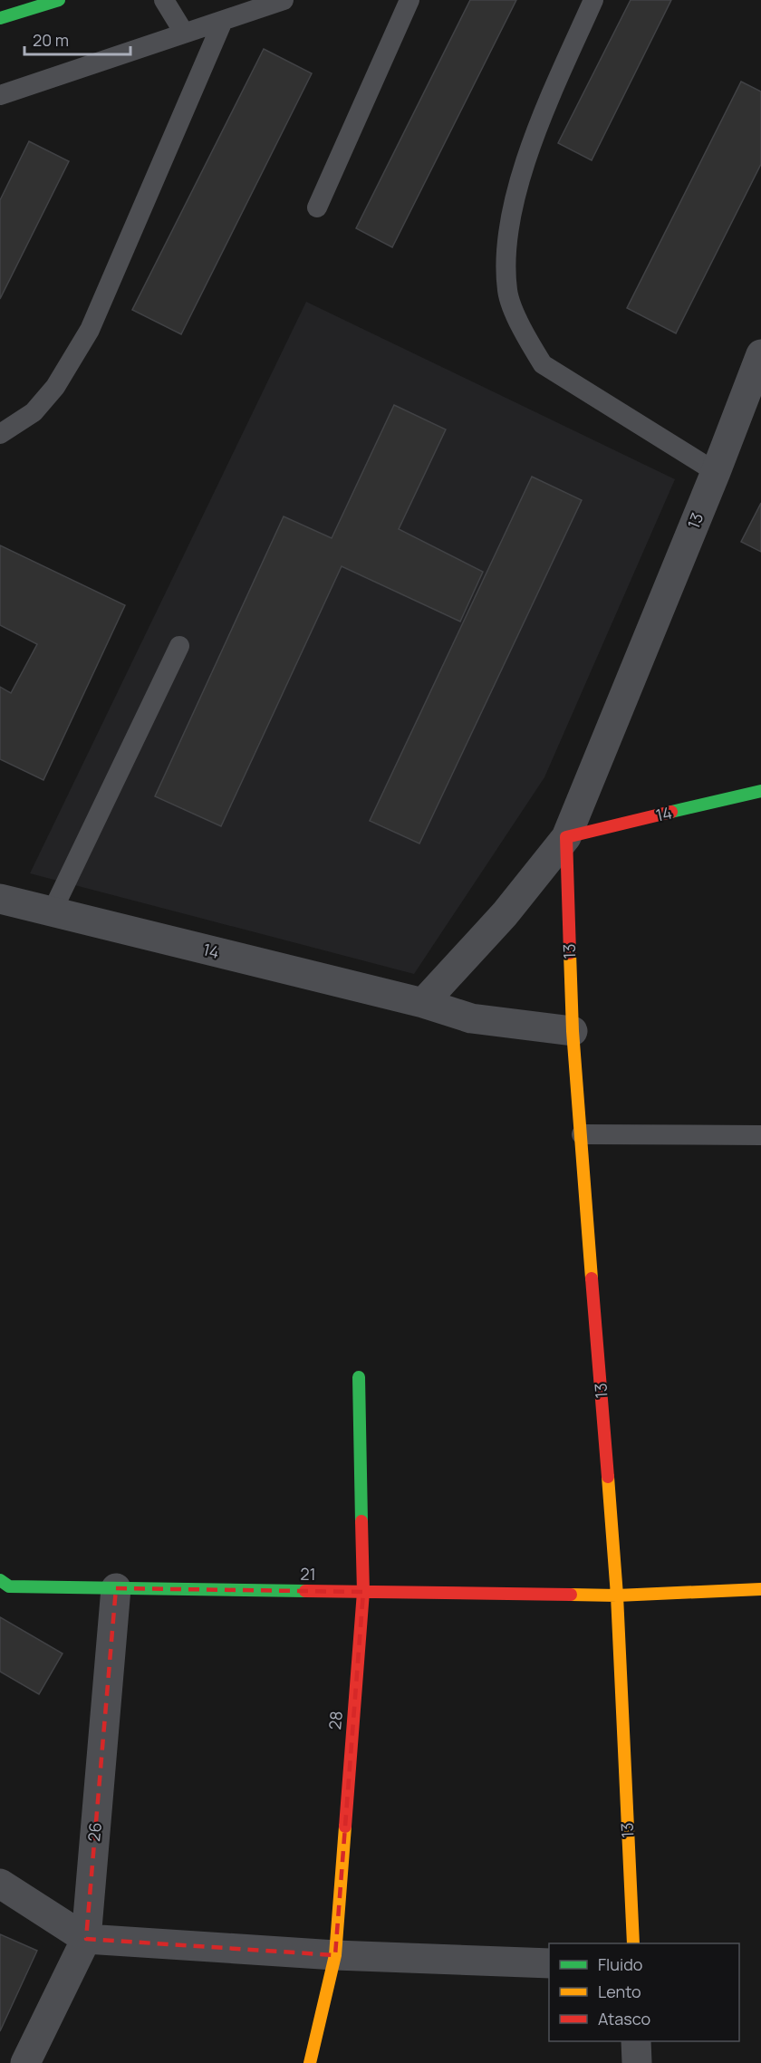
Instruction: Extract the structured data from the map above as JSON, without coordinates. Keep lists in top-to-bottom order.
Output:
{
  "streets": {
    "street": [
      "13",
      "14",
      "21",
      "28",
      "26"
    ]
  },
  "crossings": [
    ["13", "14"],
    ["13", "21"],
    ["21", "28"],
    ["21", "26"]
  ],
  "legend": ["Fluido", "Lento", "Atasco"],
  "scale_bar": "20 m"
}
